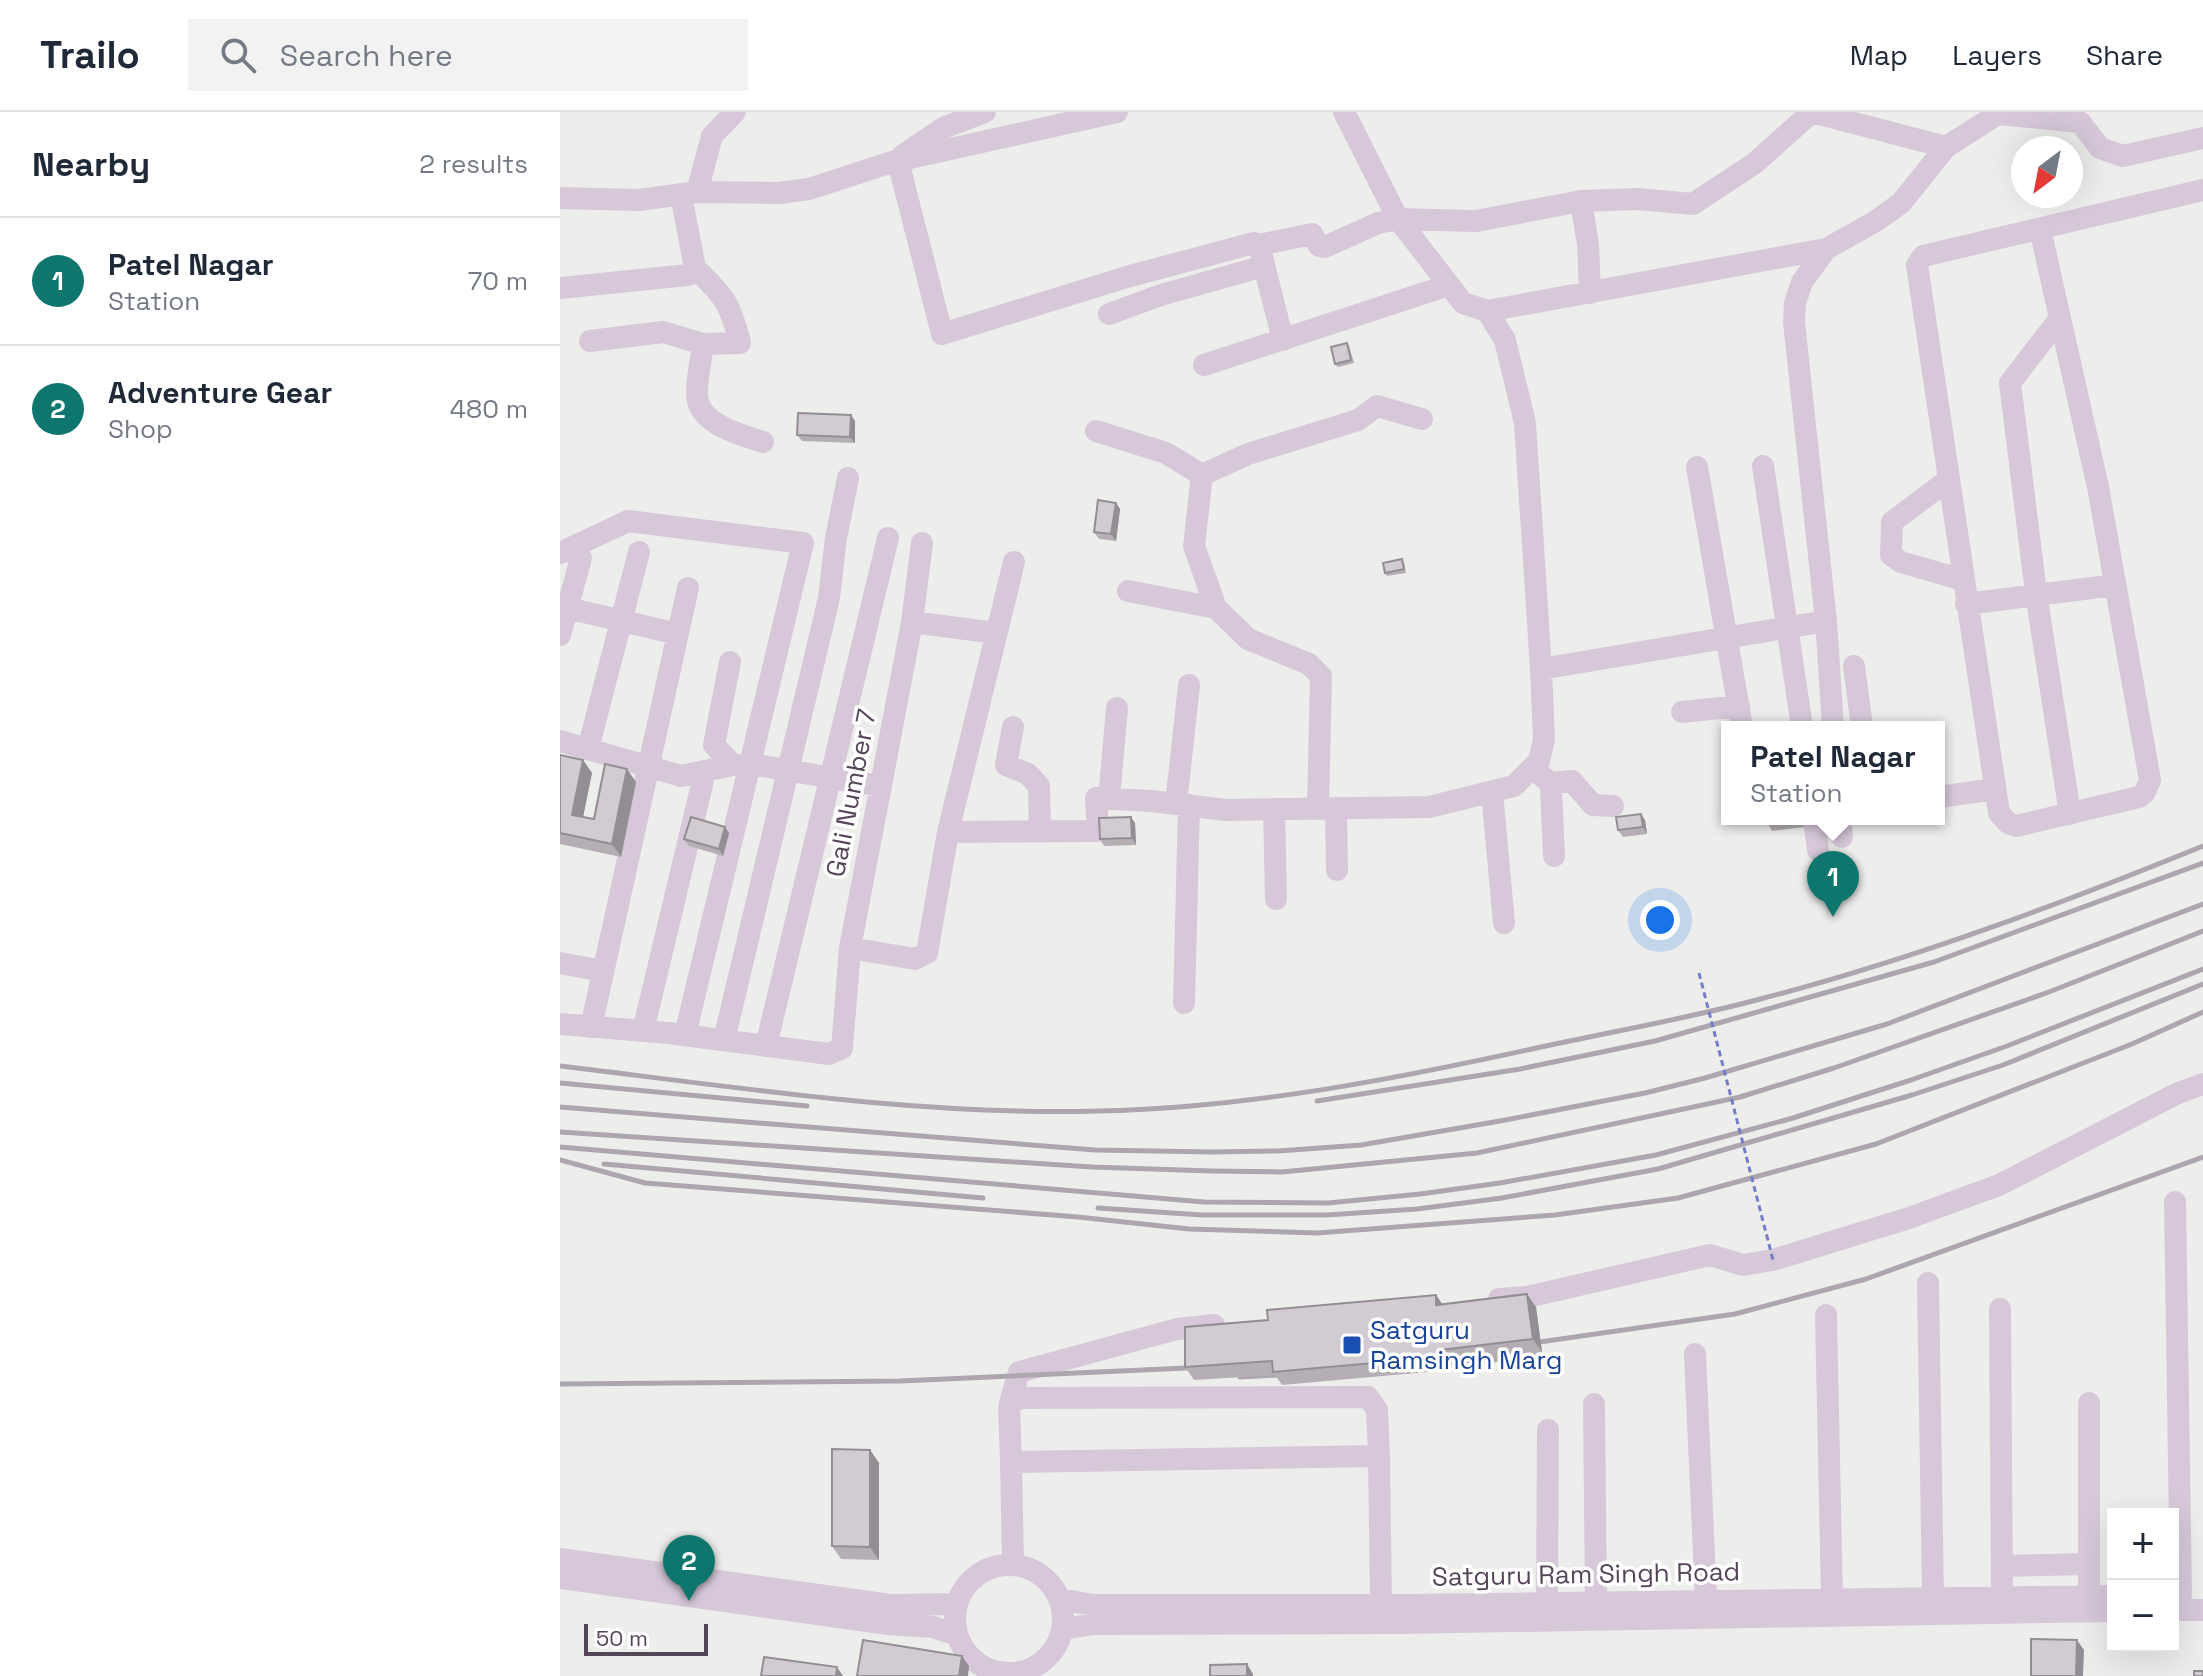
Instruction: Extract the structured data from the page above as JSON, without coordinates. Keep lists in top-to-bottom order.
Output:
{
  "streets": {
    "street": ["Gali Number 7", "Satguru Ram Singh Road"]
  },
  "places": {
    "transit": ["Satguru Ramsingh Marg"]
  },
  "scale_bar": "50 m",
  "north": "bottom left",
  "page": {
    "header": "Trailo",
    "search": "Search here",
    "nav": ["Map", "Layers", "Share"],
    "heading": ["Nearby", "2 results"],
    "list": [
      {
        "mark": "1",
        "name": "Patel Nagar",
        "note": "Station",
        "value": "70 m"
      },
      {
        "mark": "2",
        "name": "Adventure Gear",
        "note": "Shop",
        "value": "480 m"
      }
    ],
    "popup": ["Patel Nagar", "Station"],
    "pins": ["1", "2"],
    "map_buttons": ["+", "−"],
    "scale": "50 m"
  }
}
